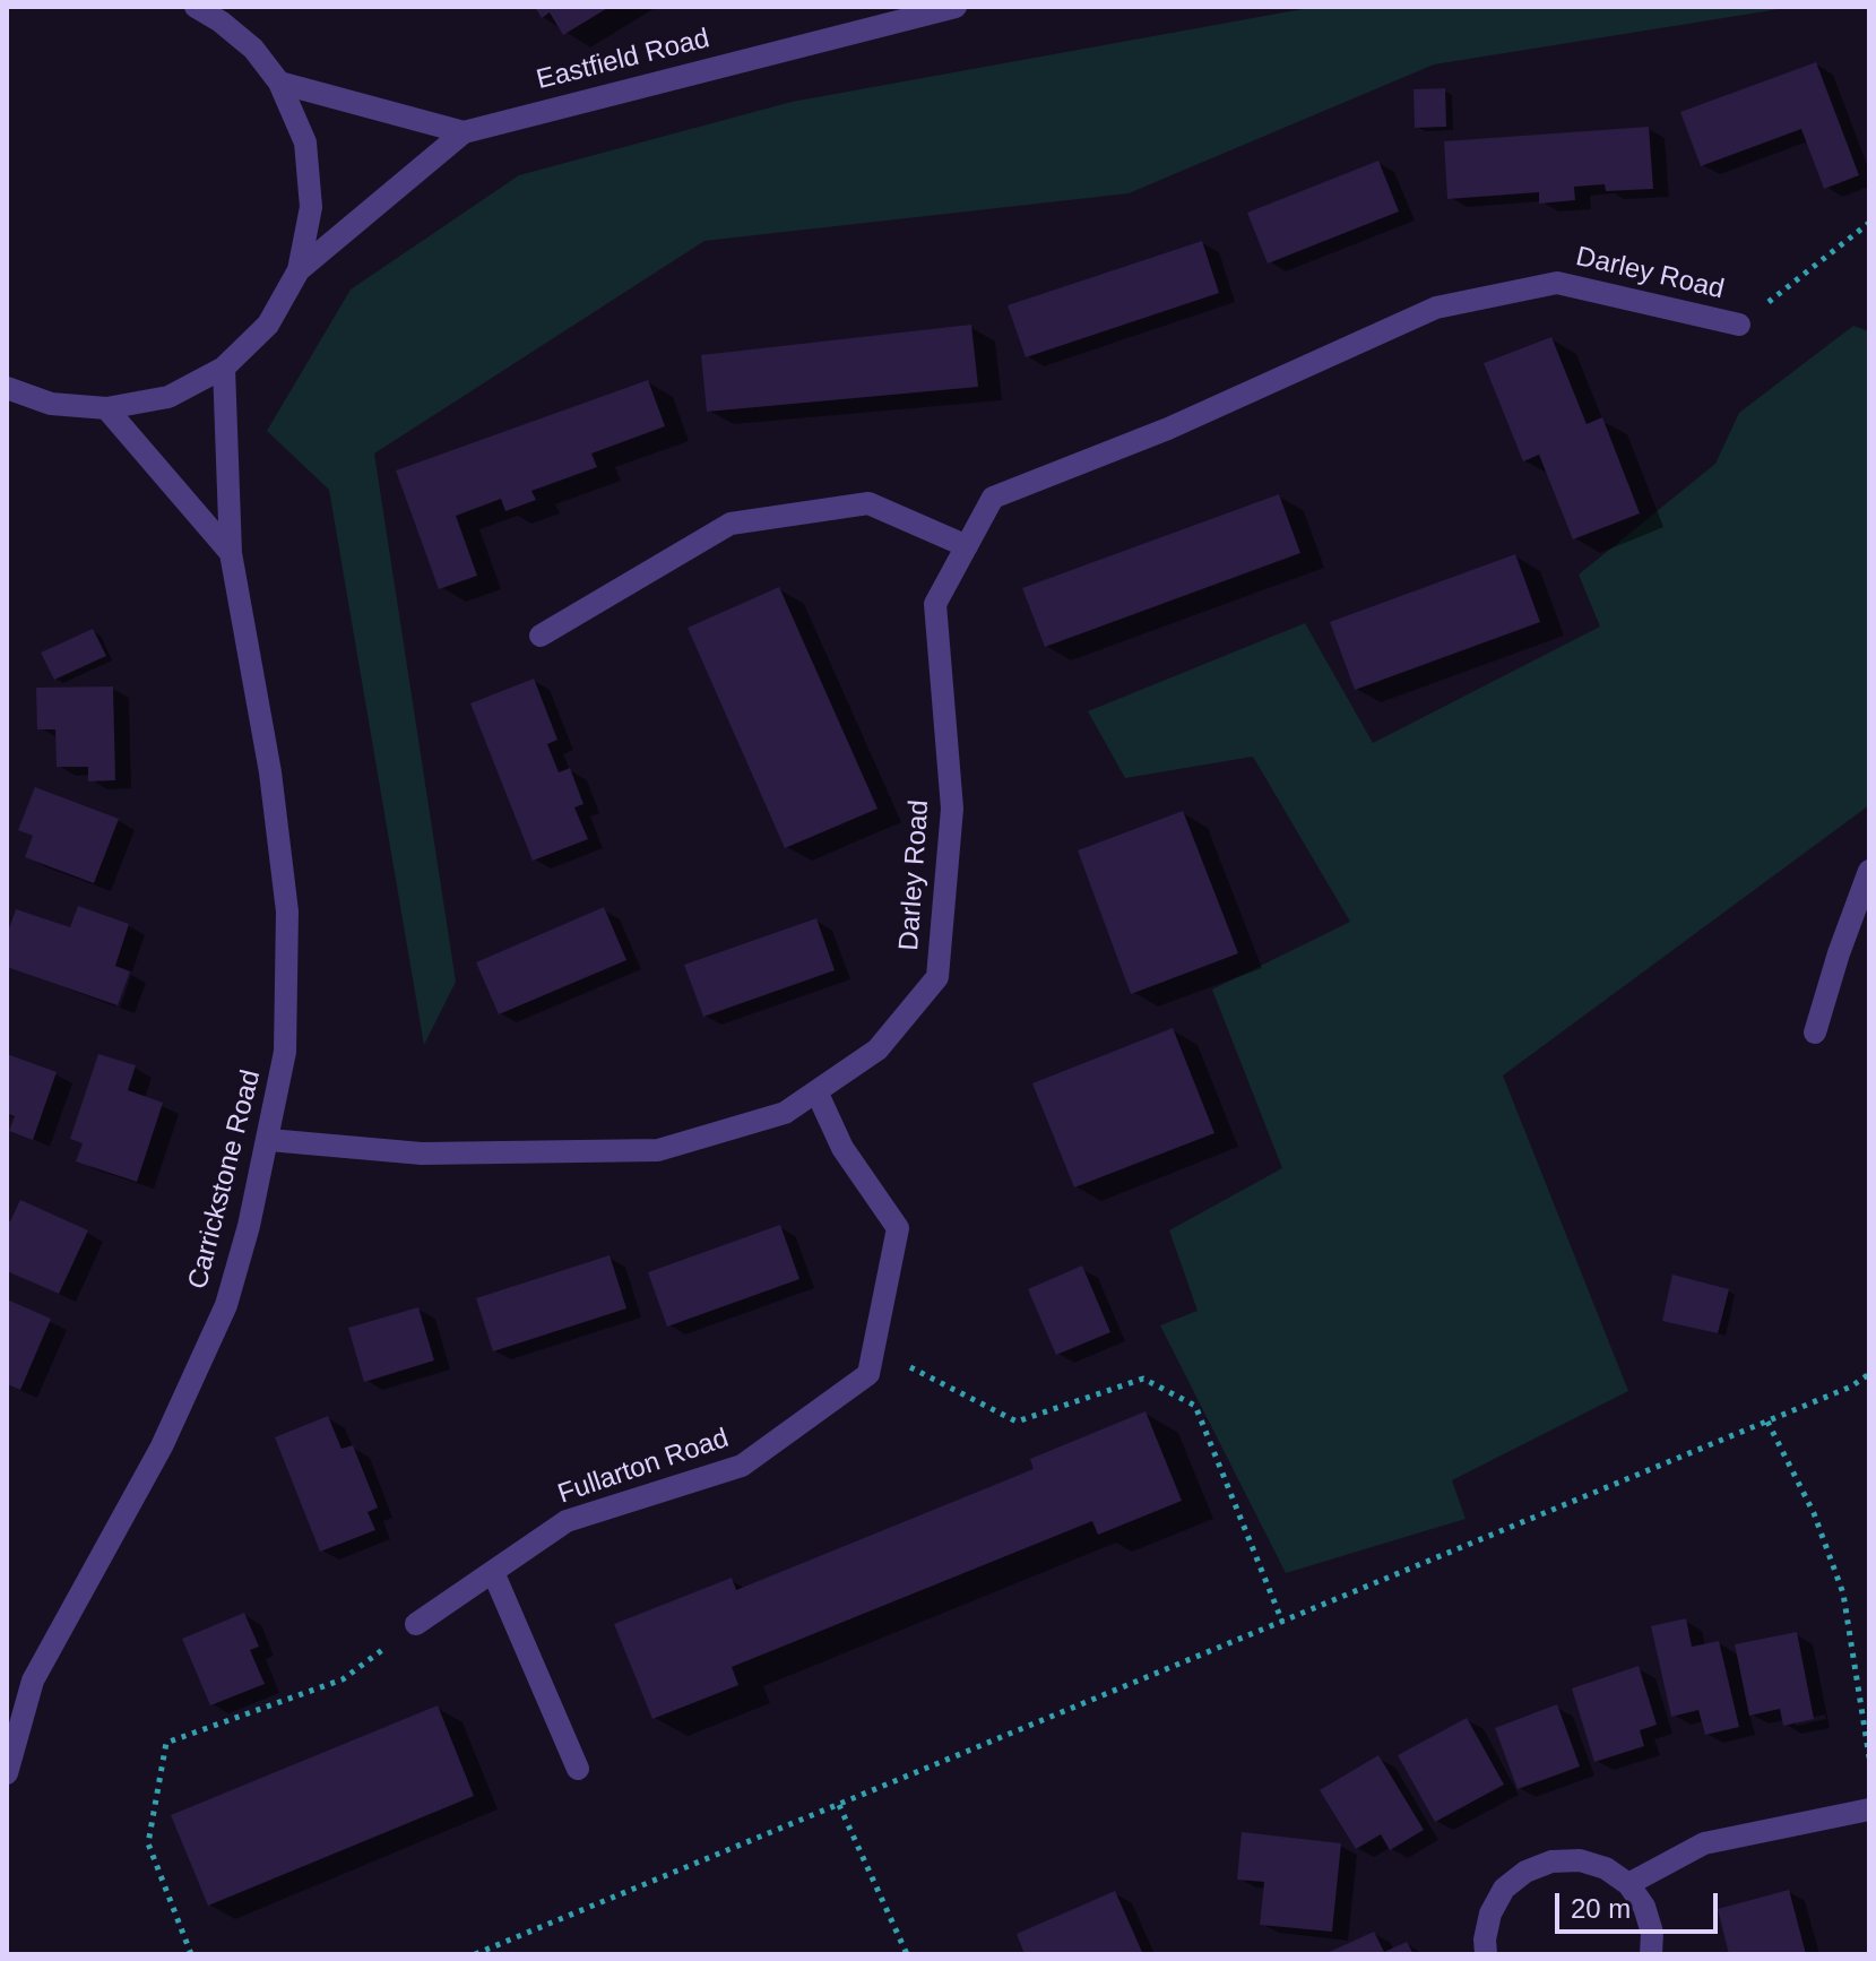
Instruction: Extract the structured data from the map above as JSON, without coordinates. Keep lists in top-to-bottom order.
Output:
{
  "streets": {
    "street": [
      "Eastfield Road",
      "Darley Road",
      "Carrickstone Road",
      "Fullarton Road"
    ]
  },
  "crossings": [
    ["Darley Road", "Carrickstone Road"],
    ["Darley Road", "Fullarton Road"]
  ],
  "scale_bar": "20 m"
}
